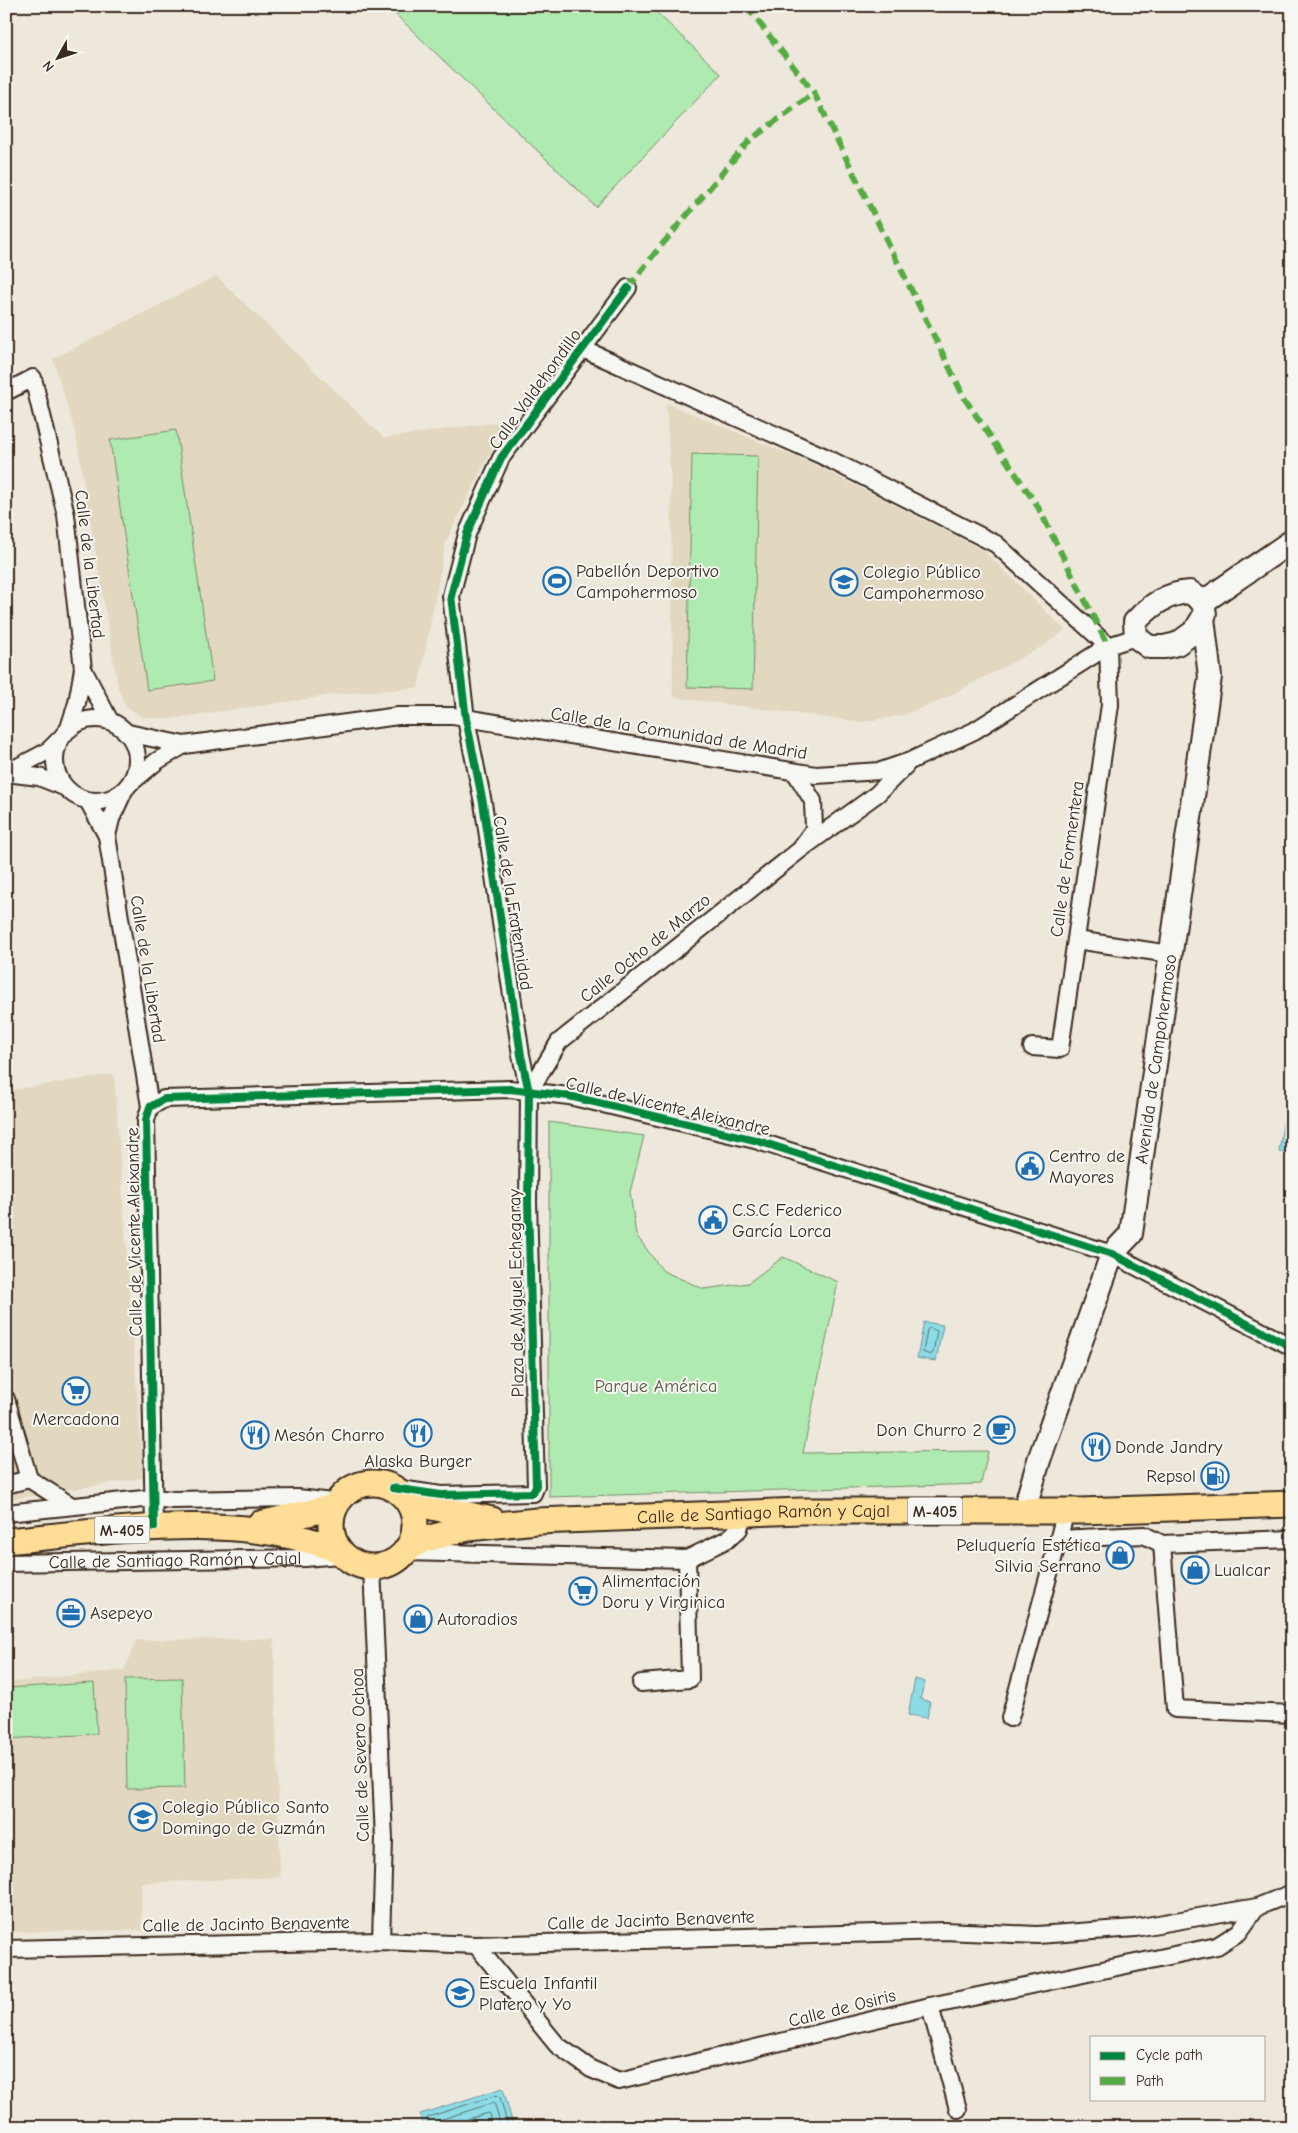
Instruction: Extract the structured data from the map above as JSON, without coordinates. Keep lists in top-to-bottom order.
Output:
{
  "streets": {
    "main road": ["M-405", "Calle de Santiago Ramón y Cajal"],
    "street": [
      "Calle Valdehondillo",
      "Calle de la Libertad",
      "Calle de la Comunidad de Madrid",
      "Calle de Formentera",
      "Calle de la Fraternidad",
      "Calle Ocho de Marzo",
      "Avenida de Campohermoso",
      "Calle de Vicente Aleixandre",
      "Plaza de Miguel Echegaray",
      "Calle de Severo Ochoa",
      "Calle de Jacinto Benavente",
      "Calle de Osiris"
    ]
  },
  "crossings": [
    ["Calle Valdehondillo", "Calle de la Comunidad de Madrid"],
    ["Calle Valdehondillo", "Calle de Formentera"],
    ["Calle Valdehondillo", "Calle de la Fraternidad"],
    ["Calle de la Libertad", "Calle de la Comunidad de Madrid"],
    ["Calle de la Libertad", "Calle de Vicente Aleixandre"],
    ["Calle de la Comunidad de Madrid", "Calle de Formentera"],
    ["Calle de la Comunidad de Madrid", "Calle de la Fraternidad"],
    ["Calle de la Comunidad de Madrid", "Calle Ocho de Marzo"],
    ["Calle de la Comunidad de Madrid", "Avenida de Campohermoso"],
    ["Calle de la Fraternidad", "Calle Ocho de Marzo"],
    ["Calle de la Fraternidad", "Calle de Vicente Aleixandre"],
    ["Calle de la Fraternidad", "Plaza de Miguel Echegaray"],
    ["Calle Ocho de Marzo", "Calle de Vicente Aleixandre"],
    ["Calle Ocho de Marzo", "Plaza de Miguel Echegaray"],
    ["Avenida de Campohermoso", "Calle de Vicente Aleixandre"],
    ["Avenida de Campohermoso", "Calle de Santiago Ramón y Cajal"],
    ["Calle de Vicente Aleixandre", "Plaza de Miguel Echegaray"],
    ["Calle de Vicente Aleixandre", "Calle de Santiago Ramón y Cajal"],
    ["Plaza de Miguel Echegaray", "M-405"],
    ["Plaza de Miguel Echegaray", "Calle de Santiago Ramón y Cajal"],
    ["Plaza de Miguel Echegaray", "Calle de Severo Ochoa"],
    ["M-405", "Calle de Santiago Ramón y Cajal"],
    ["M-405", "Calle de Severo Ochoa"],
    ["Calle de Santiago Ramón y Cajal", "Calle de Severo Ochoa"],
    ["Calle de Severo Ochoa", "Calle de Jacinto Benavente"],
    ["Calle de Jacinto Benavente", "Calle de Osiris"]
  ],
  "parks": ["Parque América"],
  "places": {
    "sports": ["Pabellón Deportivo Campohermoso"],
    "school or university": ["Colegio Público Campohermoso", "Colegio Público Santo Domingo de Guzmán", "Escuela Infantil Platero y Yo"],
    "public building": ["Centro de Mayores", "C.S.C Federico García Lorca"],
    "supermarket": ["Mercadona", "Alimentación Doru y Virginica"],
    "cafe": ["Don Churro 2"],
    "restaurant": ["Alaska Burger", "Mesón Charro", "Donde Jandry"],
    "fuel station": ["Repsol"],
    "shop": ["Peluquería Estética Silvia Serrano", "Lualcar", "Autoradios"],
    "office": ["Asepeyo"]
  },
  "legend": ["Cycle path", "Path"],
  "north": "bottom left"
}
